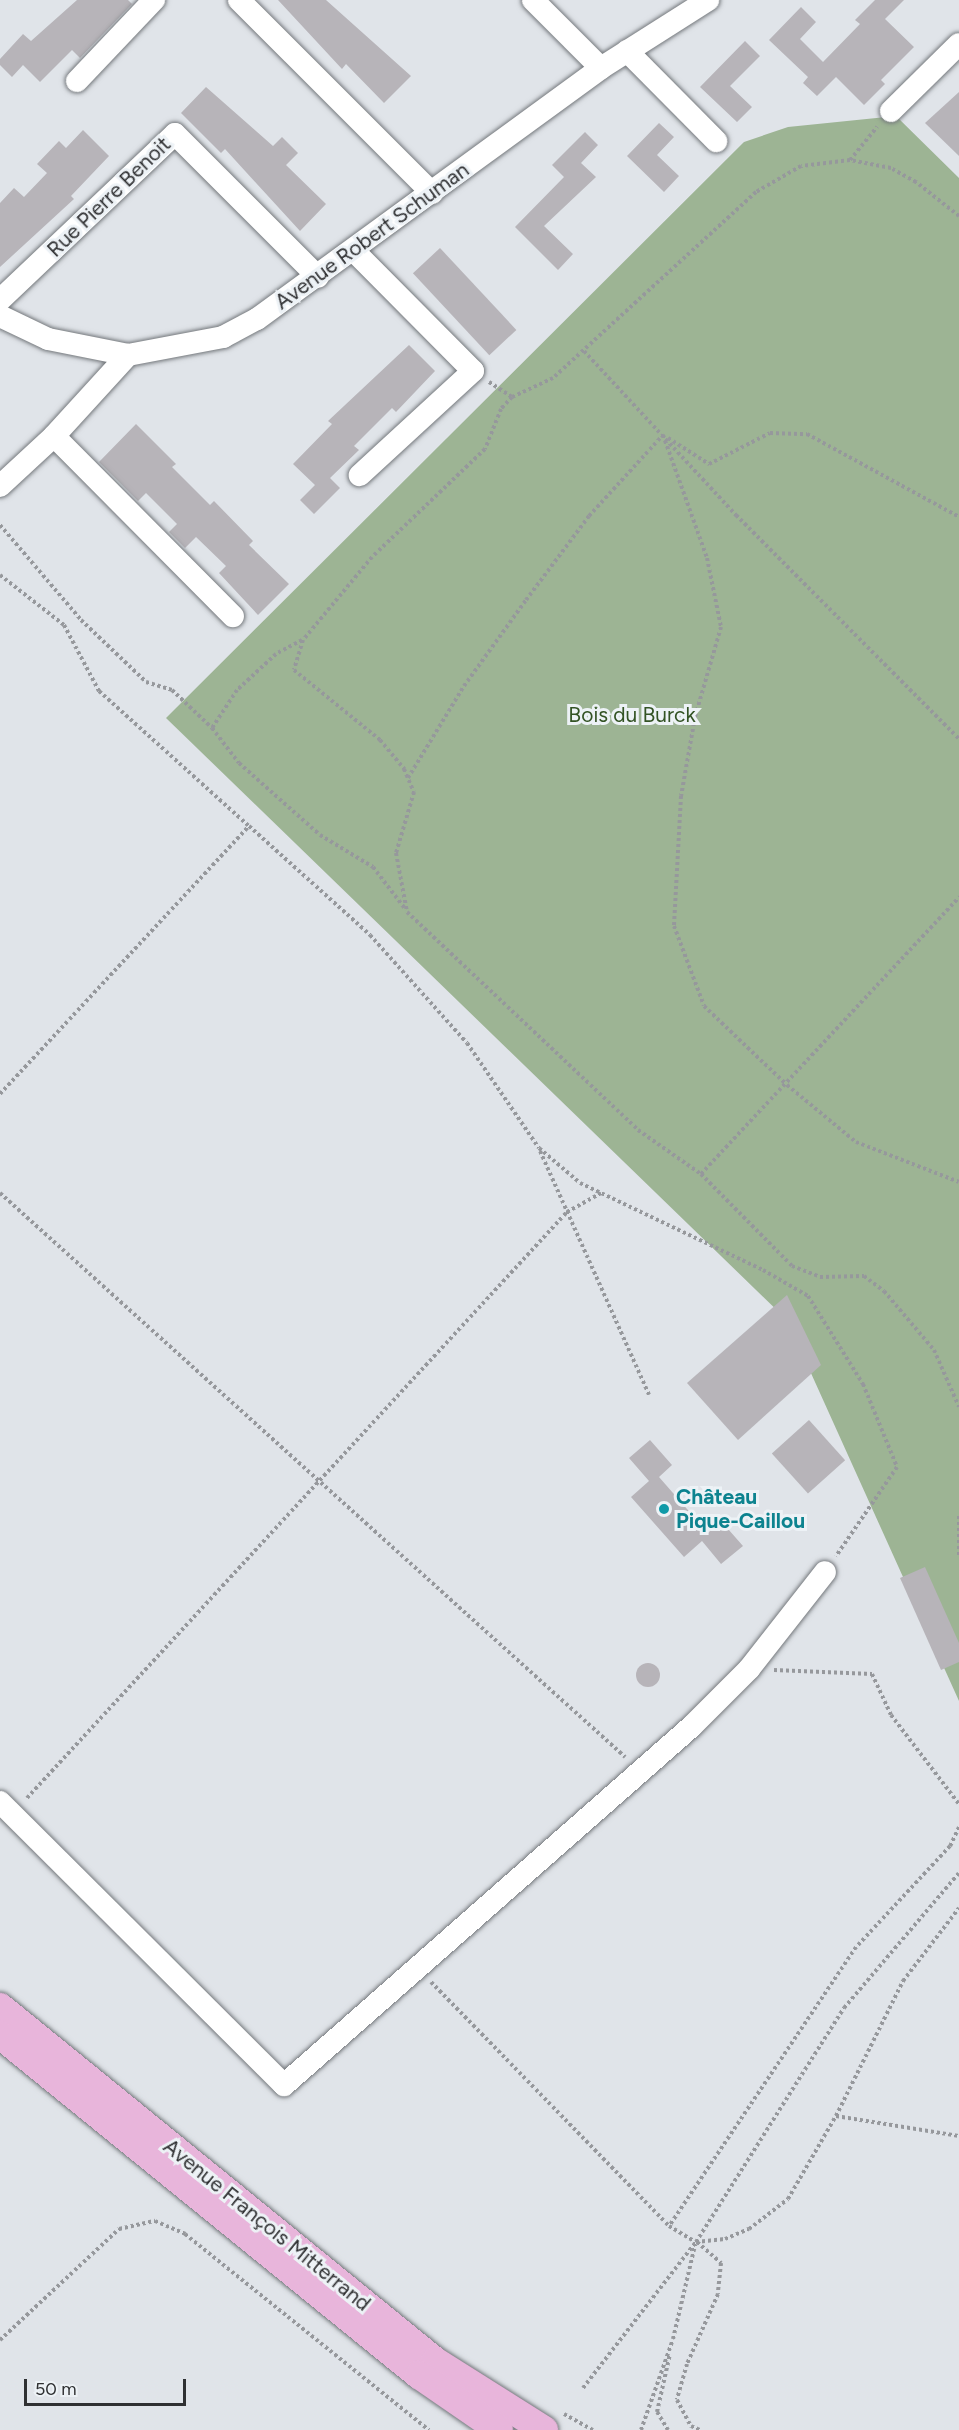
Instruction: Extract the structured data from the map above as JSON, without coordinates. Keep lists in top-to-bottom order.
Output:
{
  "streets": {
    "main road": ["Avenue François Mitterrand"],
    "street": ["Rue Pierre Benoit", "Avenue Robert Schuman"]
  },
  "crossings": [
    ["Rue Pierre Benoit", "Avenue Robert Schuman"]
  ],
  "parks": ["Bois du Burck"],
  "places": ["Château Pique-Caillou"],
  "scale_bar": "50 m"
}
